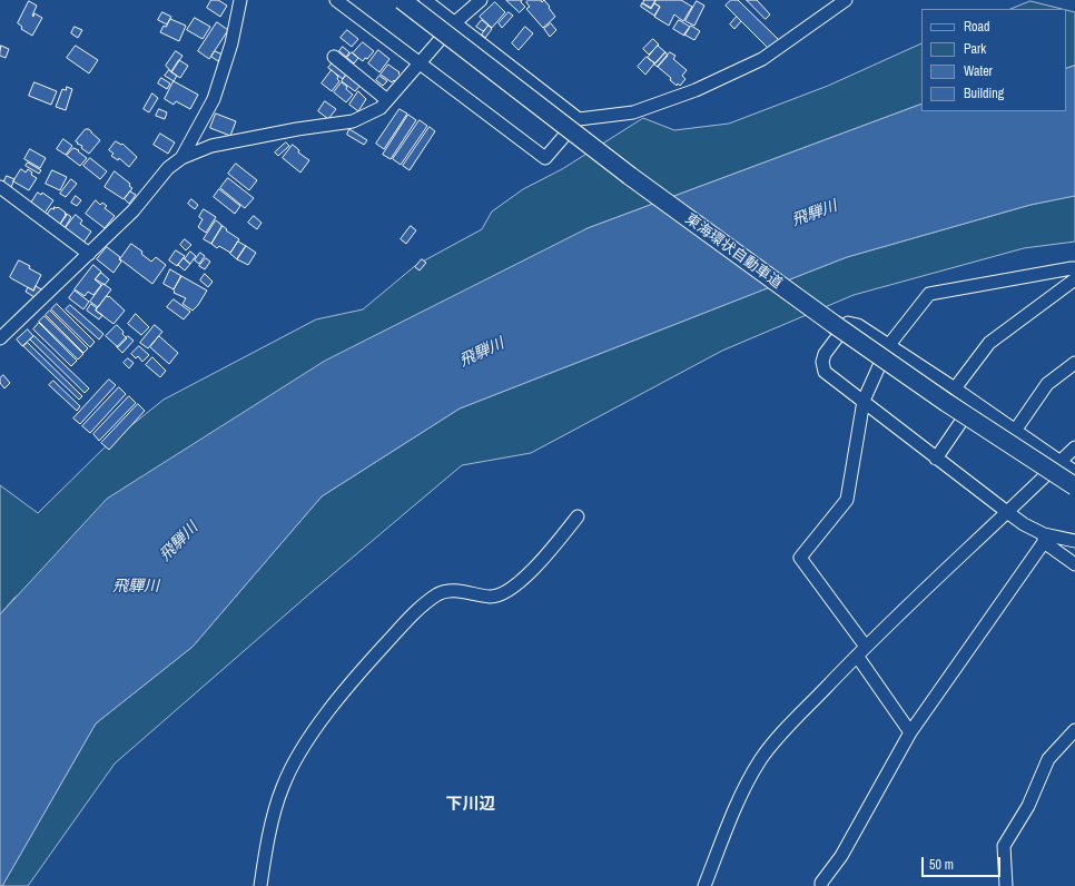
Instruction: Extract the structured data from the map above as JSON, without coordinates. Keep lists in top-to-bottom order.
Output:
{
  "streets": {
    "highway": ["東海環状自動車道"]
  },
  "districts": ["下川辺"],
  "water": ["飛騨川", "飛驒川"],
  "legend": [
    "Road",
    "Park",
    "Water",
    "Building"
  ],
  "scale_bar": "50 m"
}
